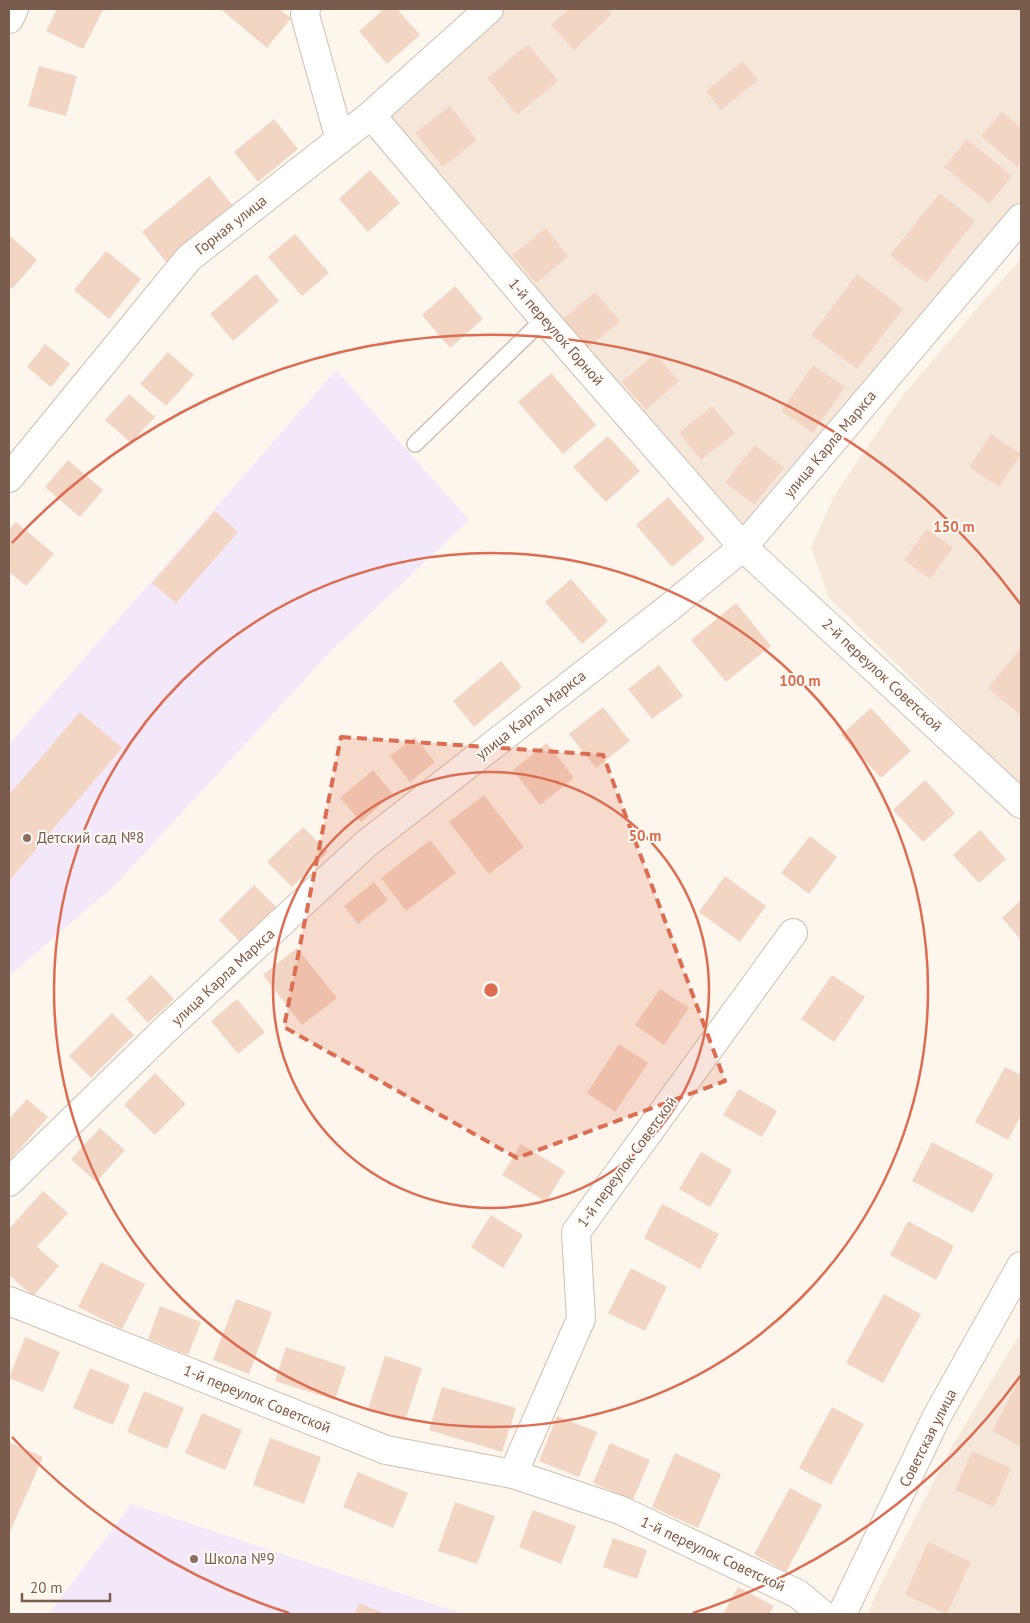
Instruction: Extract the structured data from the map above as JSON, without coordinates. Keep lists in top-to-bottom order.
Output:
{
  "streets": {
    "street": [
      "Горная улица",
      "1-й переулок Горной",
      "улица Карла Маркса",
      "2-й переулок Советской",
      "1-й переулок Советской",
      "Советская улица"
    ]
  },
  "crossings": [
    ["Горная улица", "1-й переулок Горной"],
    ["1-й переулок Горной", "улица Карла Маркса"],
    ["1-й переулок Горной", "2-й переулок Советской"],
    ["улица Карла Маркса", "2-й переулок Советской"]
  ],
  "places": ["Детский сад №8", "Школа №9"],
  "scale_bar": "20 m",
  "rings": ["150 m", "100 m", "50 m"]
}
